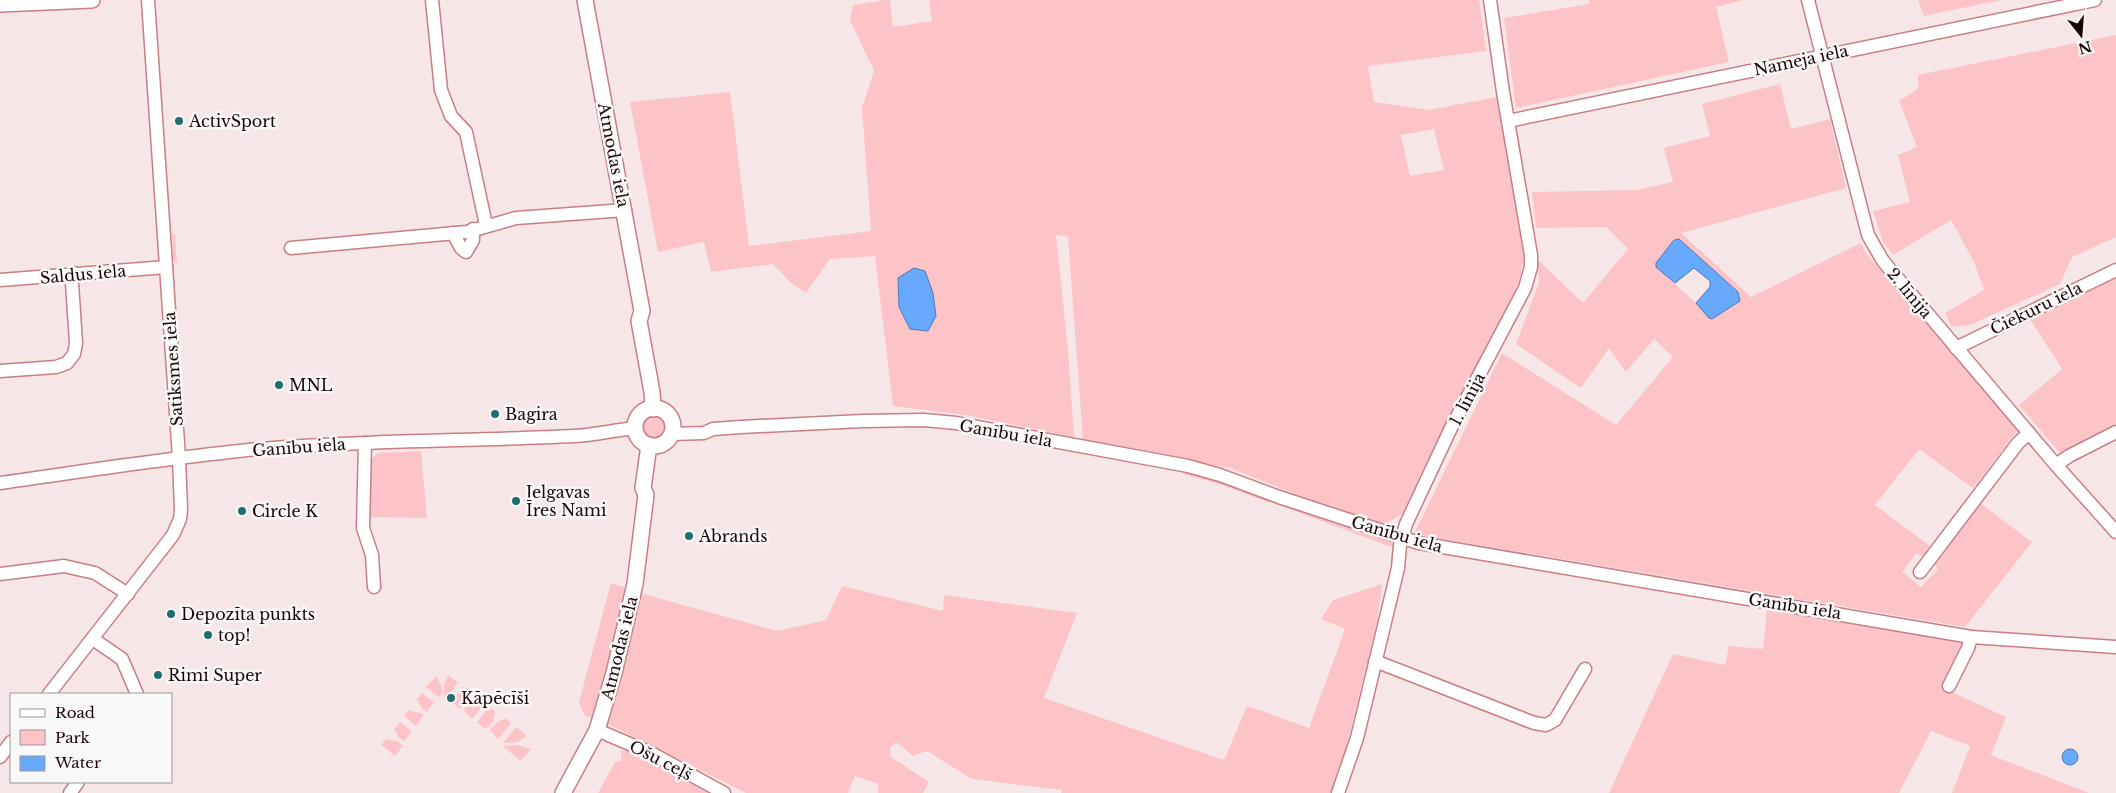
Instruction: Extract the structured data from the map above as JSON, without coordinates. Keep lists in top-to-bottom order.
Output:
{
  "streets": {
    "main road": ["Atmodas iela"],
    "street": [
      "Nameja iela",
      "Saldus iela",
      "2. līnija",
      "Čiekuru iela",
      "Satiksmes iela",
      "1. līnija",
      "Ganību iela",
      "Ošu ceļš"
    ]
  },
  "crossings": [
    ["Nameja iela", "2. līnija"],
    ["Nameja iela", "1. līnija"],
    ["Atmodas iela", "Ganību iela"],
    ["Atmodas iela", "Ošu ceļš"],
    ["Saldus iela", "Satiksmes iela"],
    ["2. līnija", "Čiekuru iela"],
    ["Satiksmes iela", "Ganību iela"],
    ["1. līnija", "Ganību iela"]
  ],
  "places": [
    "ActivSport",
    "MNL",
    "Bagira",
    "Jelgavas Īres Nami",
    "Circle K",
    "Abrands",
    "Depozīta punkts",
    "top!",
    "Rimi Super",
    "Kāpēcīši"
  ],
  "legend": ["Road", "Park", "Water"],
  "north": "bottom"
}
